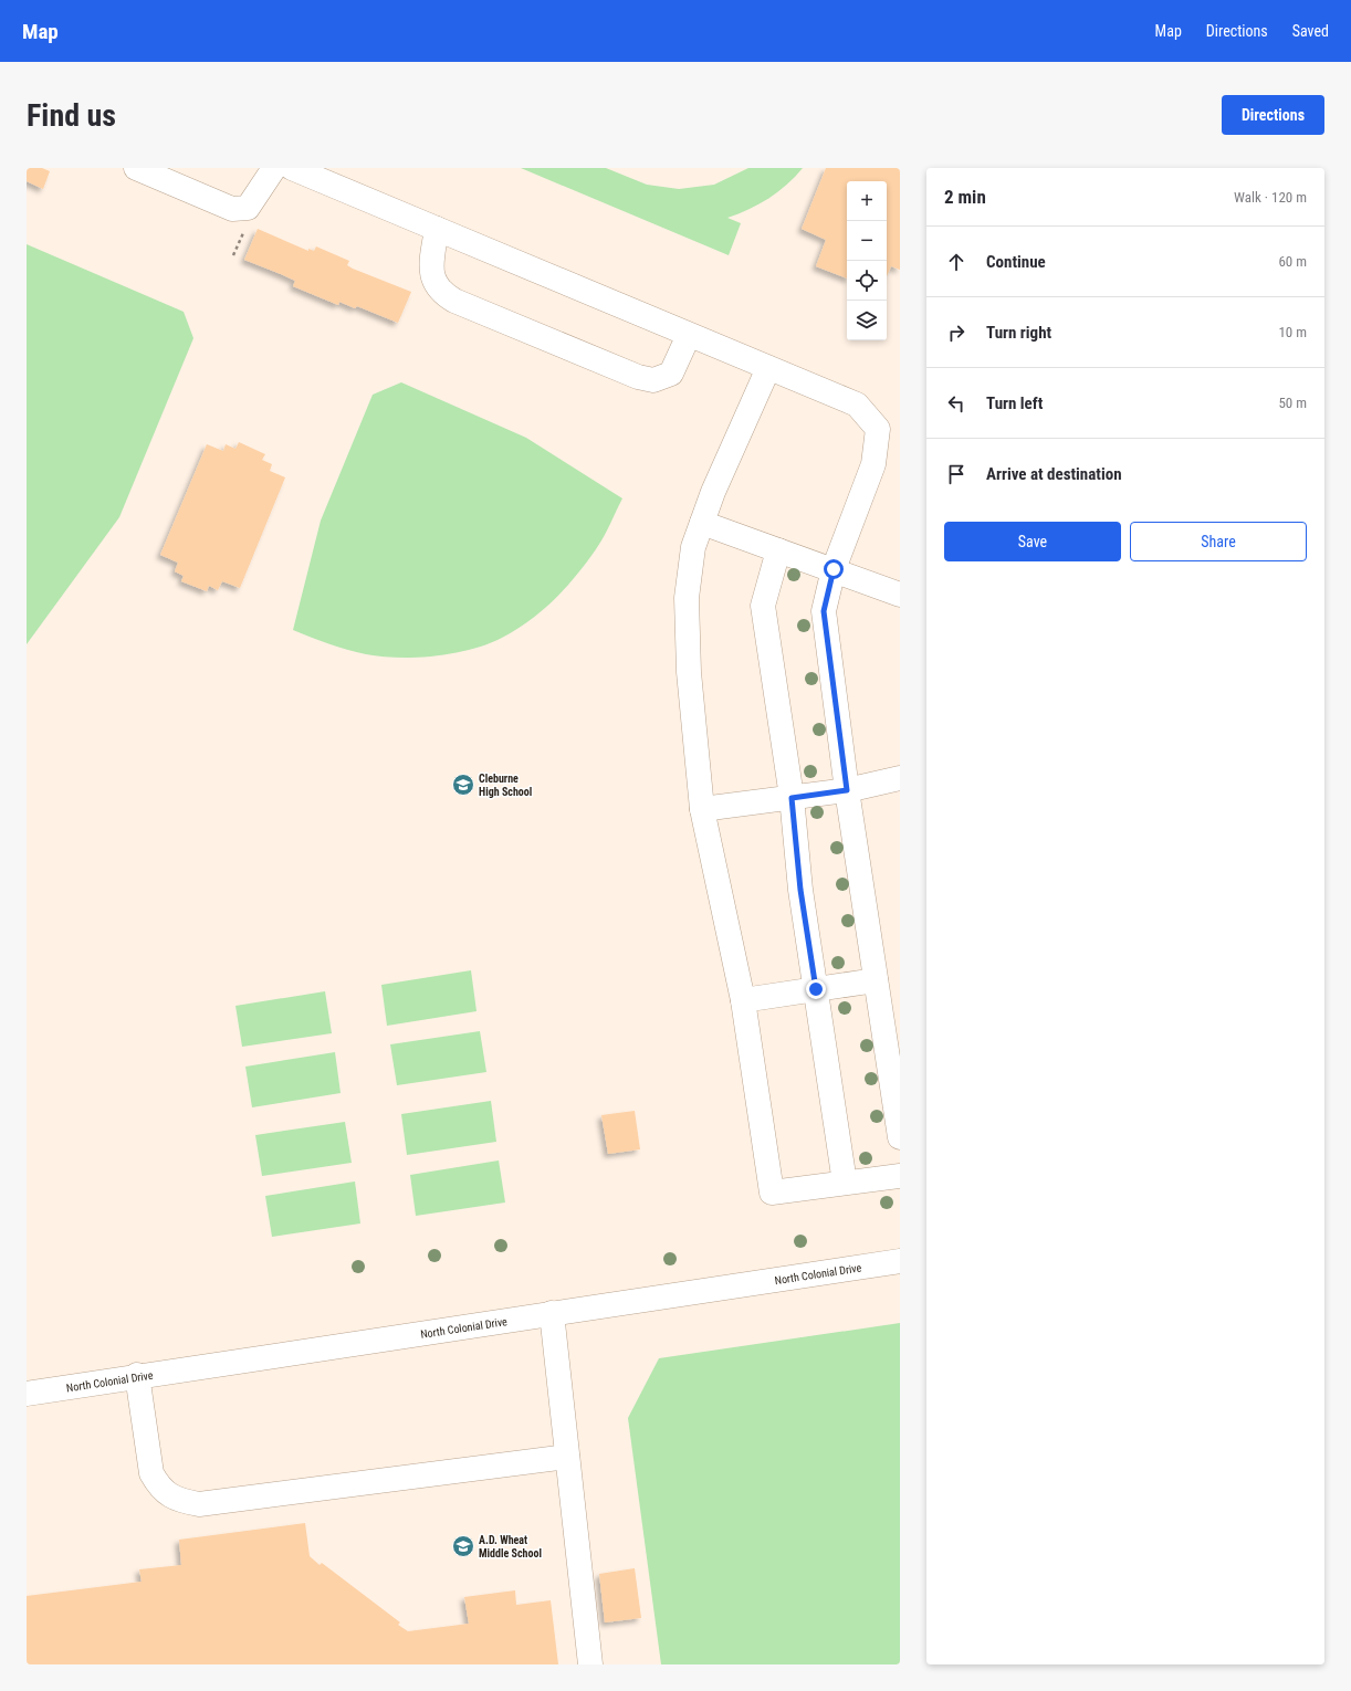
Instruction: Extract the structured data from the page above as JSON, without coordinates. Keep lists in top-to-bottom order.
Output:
{
  "streets": {
    "street": ["North Colonial Drive"]
  },
  "places": {
    "school or university": ["Cleburne High School", "A.D. Wheat Middle School"]
  },
  "page": {
    "header": "Map",
    "nav": ["Map", "Directions", "Saved"],
    "buttons": [
      "Directions",
      ["Save", "Share"]
    ],
    "title": "Find us",
    "heading": ["2 min", "Walk · 120 m"],
    "map_buttons": ["+", "−"],
    "list": [
      ["Continue", "60 m"],
      ["Turn right", "10 m"],
      ["Turn left", "50 m"],
      "Arrive at destination"
    ]
  }
}
